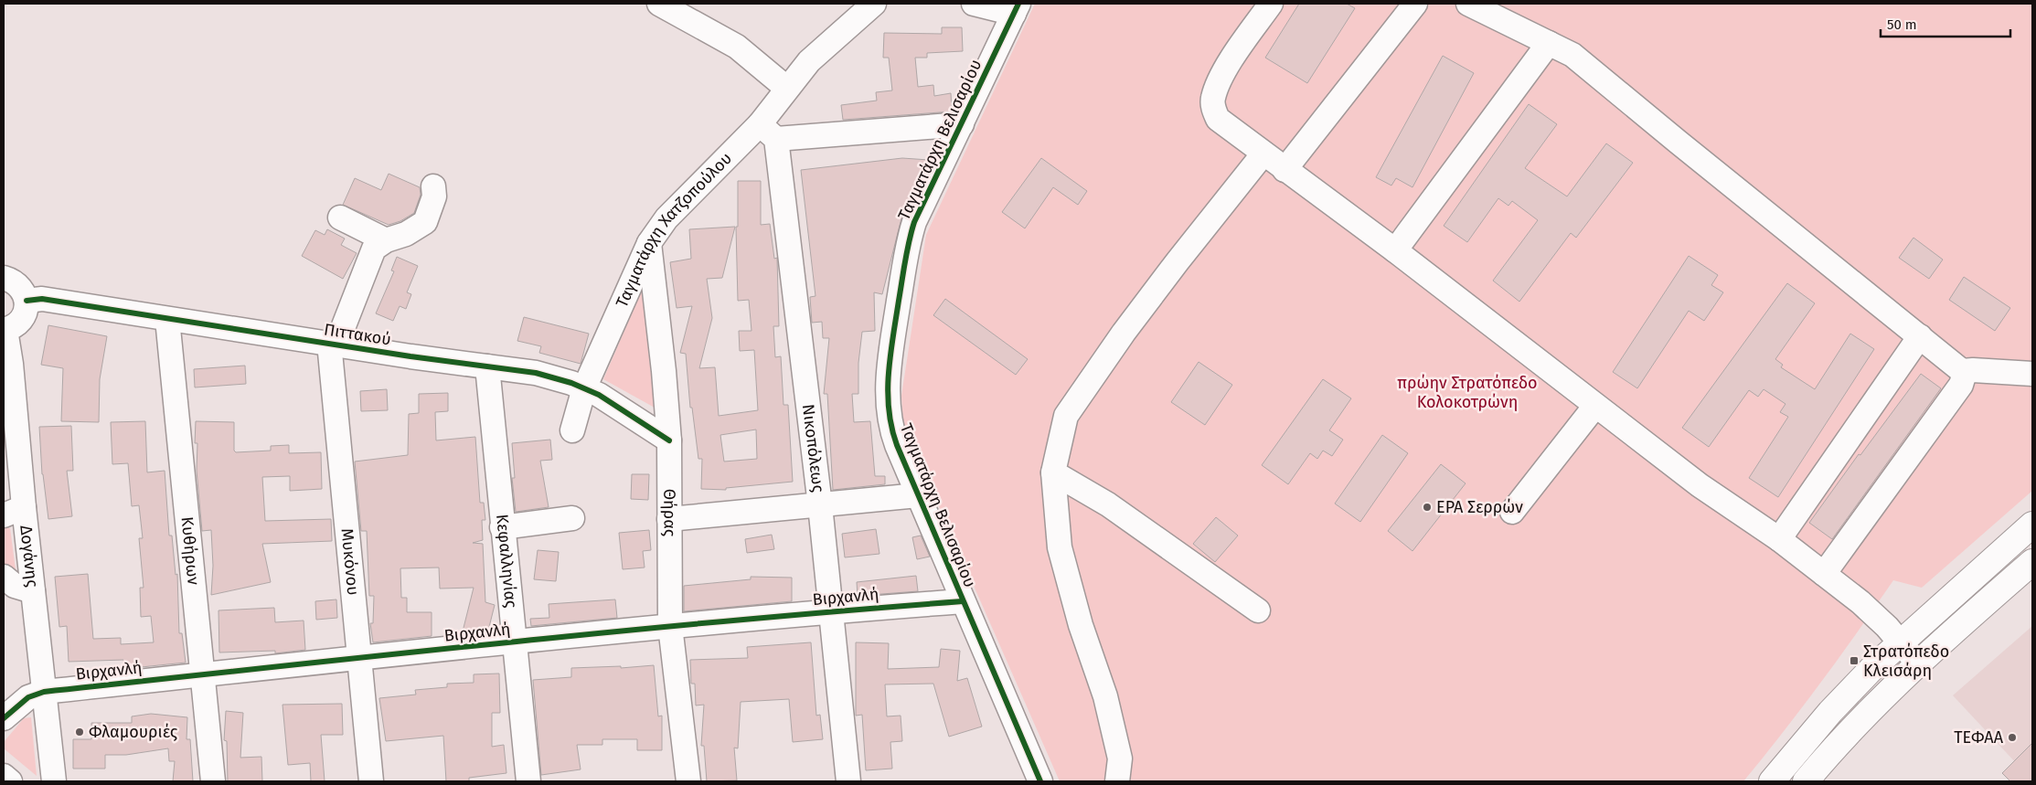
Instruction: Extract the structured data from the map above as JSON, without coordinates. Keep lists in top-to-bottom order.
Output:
{
  "streets": {
    "street": [
      "Ταγματάρχη Βελισαρίου",
      "Ταγματάρχη Χατζοπούλου",
      "Πιττακού",
      "Νικοπόλεως",
      "Θήρας",
      "Κυθήρων",
      "Δογάνης",
      "Κεφαλληνίας",
      "Μυκόνου",
      "Βιρχανλή"
    ]
  },
  "crossings": [
    ["Ταγματάρχη Βελισαρίου", "Βιρχανλή"],
    ["Ταγματάρχη Χατζοπούλου", "Πιττακού"],
    ["Ταγματάρχη Χατζοπούλου", "Νικοπόλεως"],
    ["Ταγματάρχη Χατζοπούλου", "Θήρας"],
    ["Πιττακού", "Θήρας"],
    ["Πιττακού", "Κυθήρων"],
    ["Πιττακού", "Κεφαλληνίας"],
    ["Πιττακού", "Μυκόνου"],
    ["Νικοπόλεως", "Βιρχανλή"],
    ["Θήρας", "Βιρχανλή"],
    ["Κυθήρων", "Βιρχανλή"],
    ["Δογάνης", "Βιρχανλή"],
    ["Κεφαλληνίας", "Βιρχανλή"],
    ["Μυκόνου", "Βιρχανλή"]
  ],
  "parks": ["πρώην Στρατόπεδο Κολοκοτρώνη"],
  "places": {
    "other": ["ΕΡΑ Σερρών", "Φλαμουριές", "ΤΕΦΑΑ"],
    "transit": ["Στρατόπεδο Κλεισάρη"]
  },
  "scale_bar": "50 m"
}
